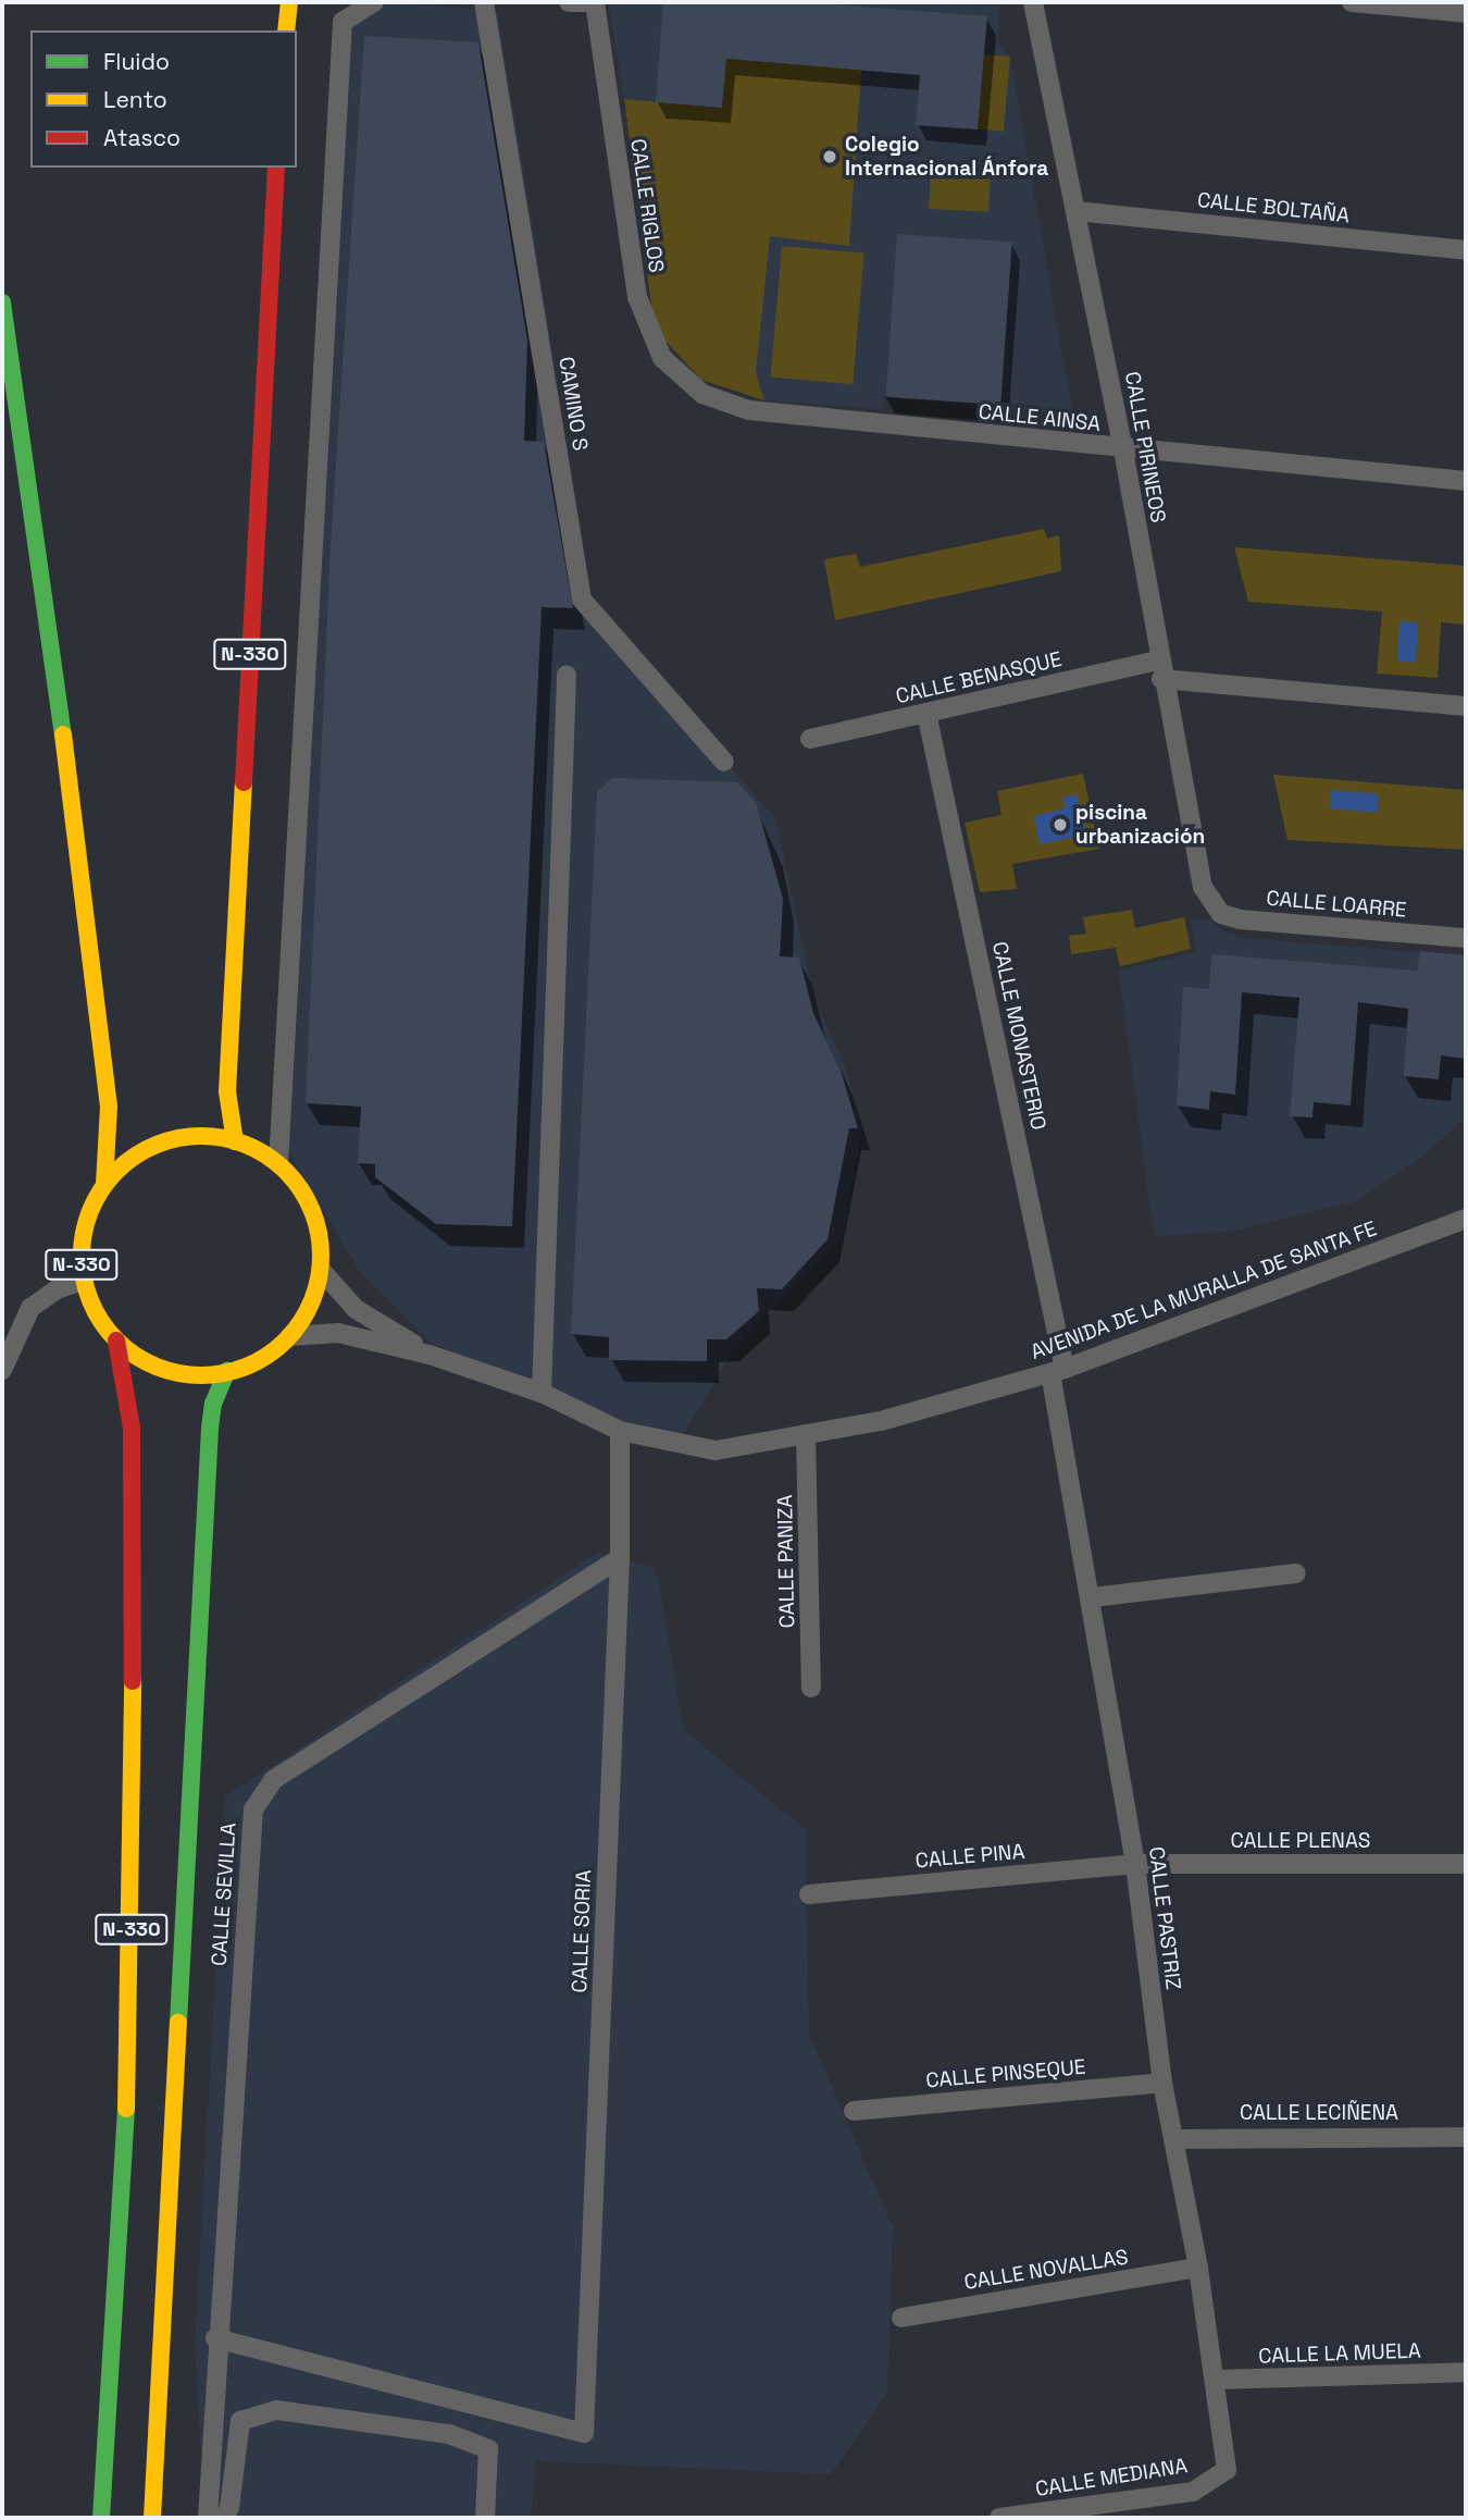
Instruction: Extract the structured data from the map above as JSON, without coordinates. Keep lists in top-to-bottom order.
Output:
{
  "streets": {
    "highway": ["N-330"],
    "street": [
      "CALLE RIGLOS",
      "CALLE BOLTAÑA",
      "CAMINO S",
      "CALLE AINSA",
      "CALLE PIRINEOS",
      "CALLE BENASQUE",
      "CALLE LOARRE",
      "CALLE MONASTERIO",
      "AVENIDA DE LA MURALLA DE SANTA FE",
      "CALLE PANIZA",
      "CALLE PLENAS",
      "CALLE PINA",
      "CALLE SEVILLA",
      "CALLE PASTRIZ",
      "CALLE SORIA",
      "CALLE PINSEQUE",
      "CALLE LECIÑENA",
      "CALLE NOVALLAS",
      "CALLE LA MUELA",
      "CALLE MEDIANA"
    ]
  },
  "crossings": [
    ["CALLE RIGLOS", "CALLE AINSA"],
    ["CALLE BOLTAÑA", "CALLE PIRINEOS"],
    ["CALLE AINSA", "CALLE PIRINEOS"],
    ["CALLE PIRINEOS", "CALLE BENASQUE"],
    ["CALLE PIRINEOS", "CALLE LOARRE"],
    ["N-330", "AVENIDA DE LA MURALLA DE SANTA FE"],
    ["CALLE BENASQUE", "CALLE MONASTERIO"],
    ["CALLE MONASTERIO", "AVENIDA DE LA MURALLA DE SANTA FE"],
    ["CALLE MONASTERIO", "CALLE PASTRIZ"],
    ["AVENIDA DE LA MURALLA DE SANTA FE", "CALLE PANIZA"],
    ["AVENIDA DE LA MURALLA DE SANTA FE", "CALLE PASTRIZ"],
    ["AVENIDA DE LA MURALLA DE SANTA FE", "CALLE SORIA"],
    ["CALLE PLENAS", "CALLE PINA"],
    ["CALLE PLENAS", "CALLE PASTRIZ"],
    ["CALLE PINA", "CALLE PASTRIZ"],
    ["CALLE SEVILLA", "CALLE SORIA"],
    ["CALLE PASTRIZ", "CALLE PINSEQUE"],
    ["CALLE PASTRIZ", "CALLE LECIÑENA"],
    ["CALLE PASTRIZ", "CALLE NOVALLAS"],
    ["CALLE PASTRIZ", "CALLE LA MUELA"],
    ["CALLE PASTRIZ", "CALLE MEDIANA"]
  ],
  "places": ["Colegio Internacional Ánfora", "piscina urbanización"],
  "legend": ["Fluido", "Lento", "Atasco"]
}
